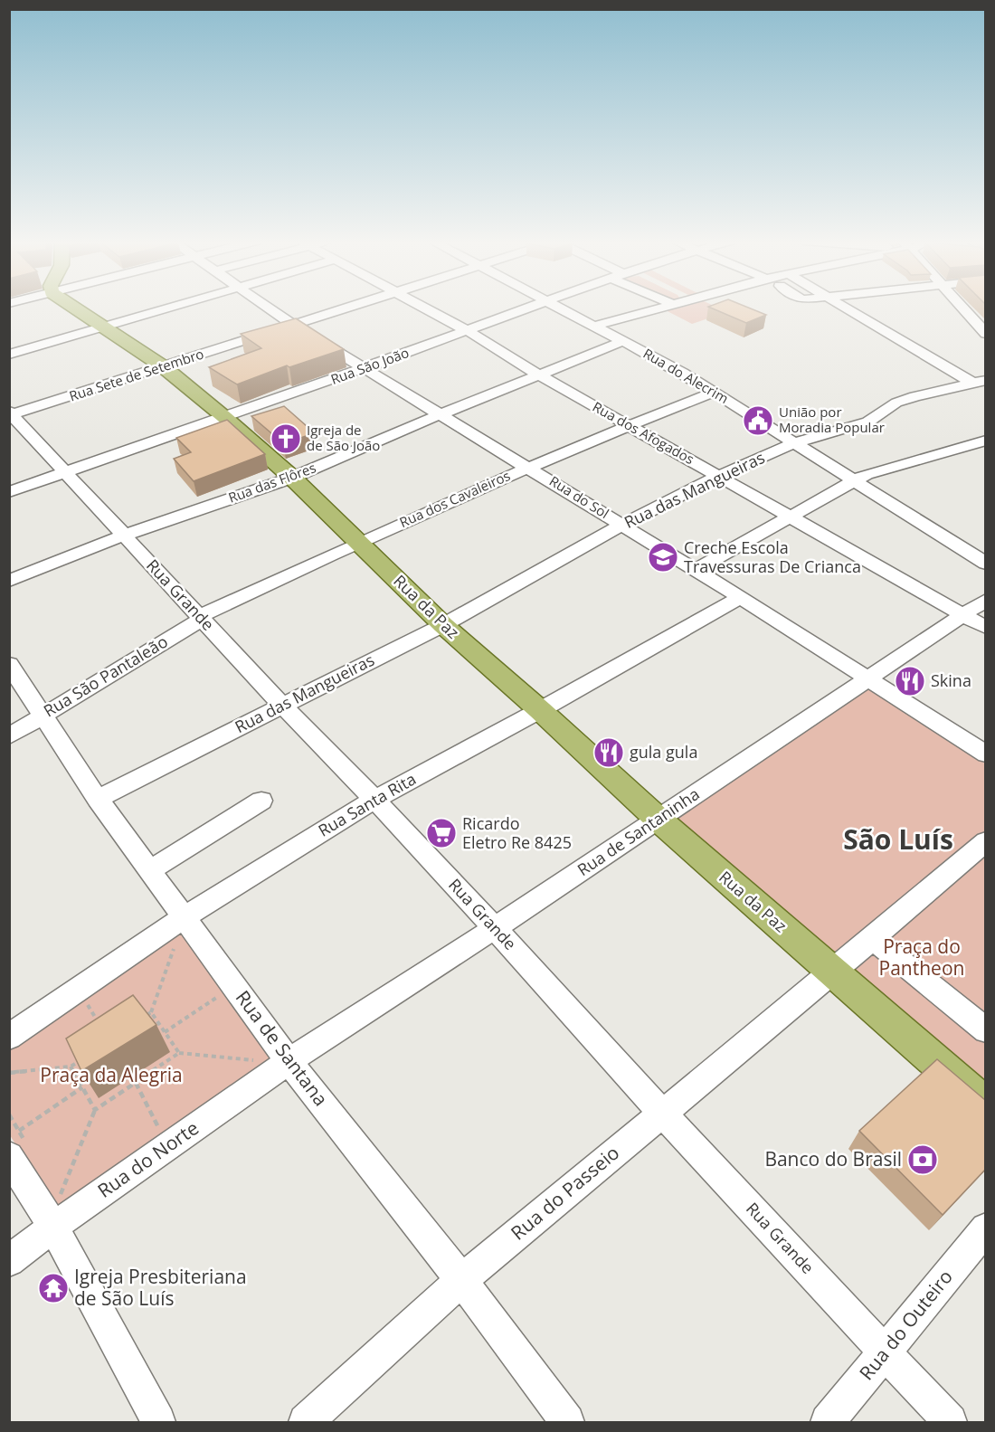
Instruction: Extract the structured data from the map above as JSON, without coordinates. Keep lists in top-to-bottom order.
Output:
{
  "streets": {
    "main road": ["Rua da Paz"],
    "street": [
      "Rua São João",
      "Rua Sete de Setembro",
      "Rua do Alecrim",
      "Rua dos Afogados",
      "Rua das Flôres",
      "Rua das Mangueiras",
      "Rua do Sol",
      "Rua dos Cavaleiros",
      "Rua Grande",
      "Rua São Pantaleão",
      "Rua Santa Rita",
      "Rua de Santaninha",
      "Rua de Santana",
      "Rua do Norte",
      "Rua do Passeio",
      "Rua do Outeiro"
    ]
  },
  "crossings": [
    ["Rua São João", "Rua dos Afogados"],
    ["Rua São João", "Rua do Sol"],
    ["Rua São João", "Rua Grande"],
    ["Rua São João", "Rua da Paz"],
    ["Rua Sete de Setembro", "Rua do Sol"],
    ["Rua Sete de Setembro", "Rua Grande"],
    ["Rua Sete de Setembro", "Rua da Paz"],
    ["Rua do Alecrim", "Rua das Flôres"],
    ["Rua do Alecrim", "Rua das Mangueiras"],
    ["Rua do Alecrim", "Rua dos Cavaleiros"],
    ["Rua dos Afogados", "Rua das Flôres"],
    ["Rua dos Afogados", "Rua das Mangueiras"],
    ["Rua dos Afogados", "Rua dos Cavaleiros"],
    ["Rua dos Afogados", "Rua de Santaninha"],
    ["Rua das Flôres", "Rua do Sol"],
    ["Rua das Flôres", "Rua Grande"],
    ["Rua das Flôres", "Rua da Paz"],
    ["Rua das Mangueiras", "Rua do Sol"],
    ["Rua das Mangueiras", "Rua Grande"],
    ["Rua das Mangueiras", "Rua da Paz"],
    ["Rua das Mangueiras", "Rua de Santana"],
    ["Rua do Sol", "Rua dos Cavaleiros"],
    ["Rua do Sol", "Rua Santa Rita"],
    ["Rua do Sol", "Rua de Santaninha"],
    ["Rua dos Cavaleiros", "Rua Grande"],
    ["Rua dos Cavaleiros", "Rua da Paz"],
    ["Rua dos Cavaleiros", "Rua São Pantaleão"],
    ["Rua Grande", "Rua São Pantaleão"],
    ["Rua Grande", "Rua Santa Rita"],
    ["Rua Grande", "Rua de Santaninha"],
    ["Rua Grande", "Rua do Passeio"],
    ["Rua Grande", "Rua do Outeiro"],
    ["Rua da Paz", "Rua Santa Rita"],
    ["Rua da Paz", "Rua de Santaninha"],
    ["Rua da Paz", "Rua do Passeio"],
    ["Rua São Pantaleão", "Rua de Santana"],
    ["Rua Santa Rita", "Rua de Santana"],
    ["Rua de Santaninha", "Rua de Santana"],
    ["Rua de Santaninha", "Rua do Norte"],
    ["Rua de Santana", "Rua do Norte"],
    ["Rua de Santana", "Rua do Passeio"]
  ],
  "districts": ["São Luís"],
  "parks": ["Praça do Pantheon", "Praça da Alegria"],
  "places": {
    "public building": ["União por Moradia Popular"],
    "church": ["Igreja de de São João"],
    "school or university": ["Creche Escola Travessuras De Crianca"],
    "restaurant": ["Skina", "gula gula"],
    "supermarket": ["Ricardo Eletro Re 8425"],
    "bank": ["Banco do Brasil"],
    "temple": ["Igreja Presbiteriana de São Luís"]
  }
}
